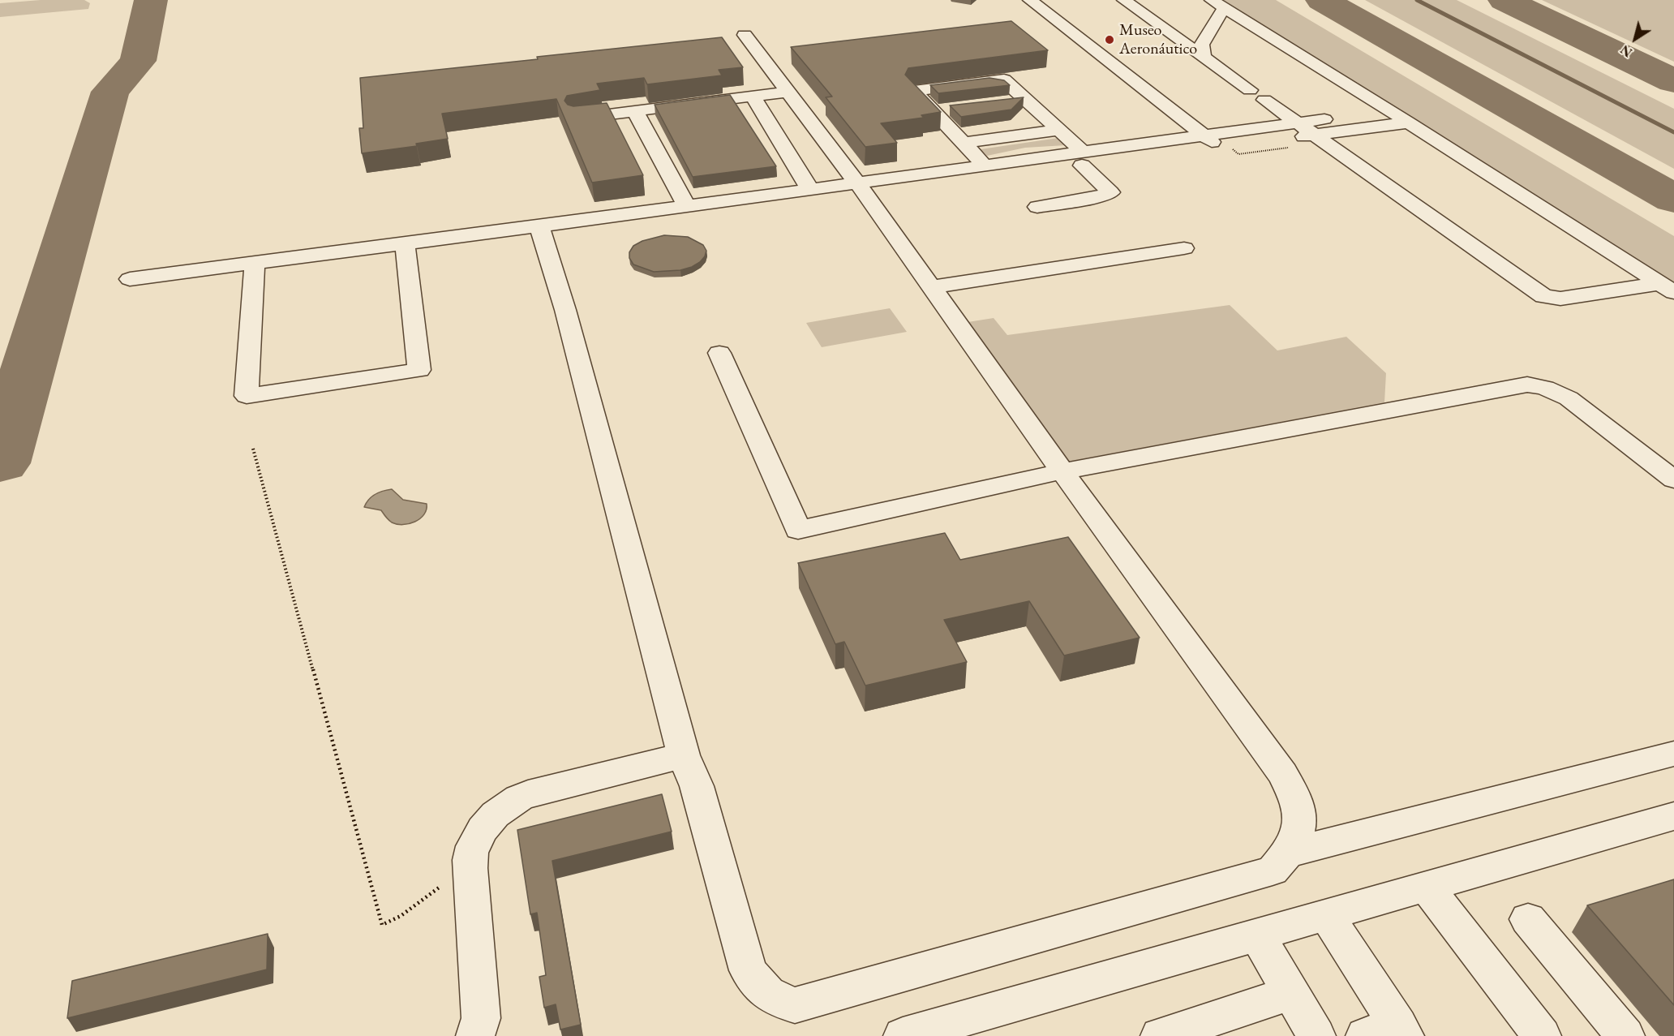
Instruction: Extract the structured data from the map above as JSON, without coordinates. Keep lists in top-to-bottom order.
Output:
{
  "places": ["Museo Aeronáutico"],
  "north": "bottom left"
}
